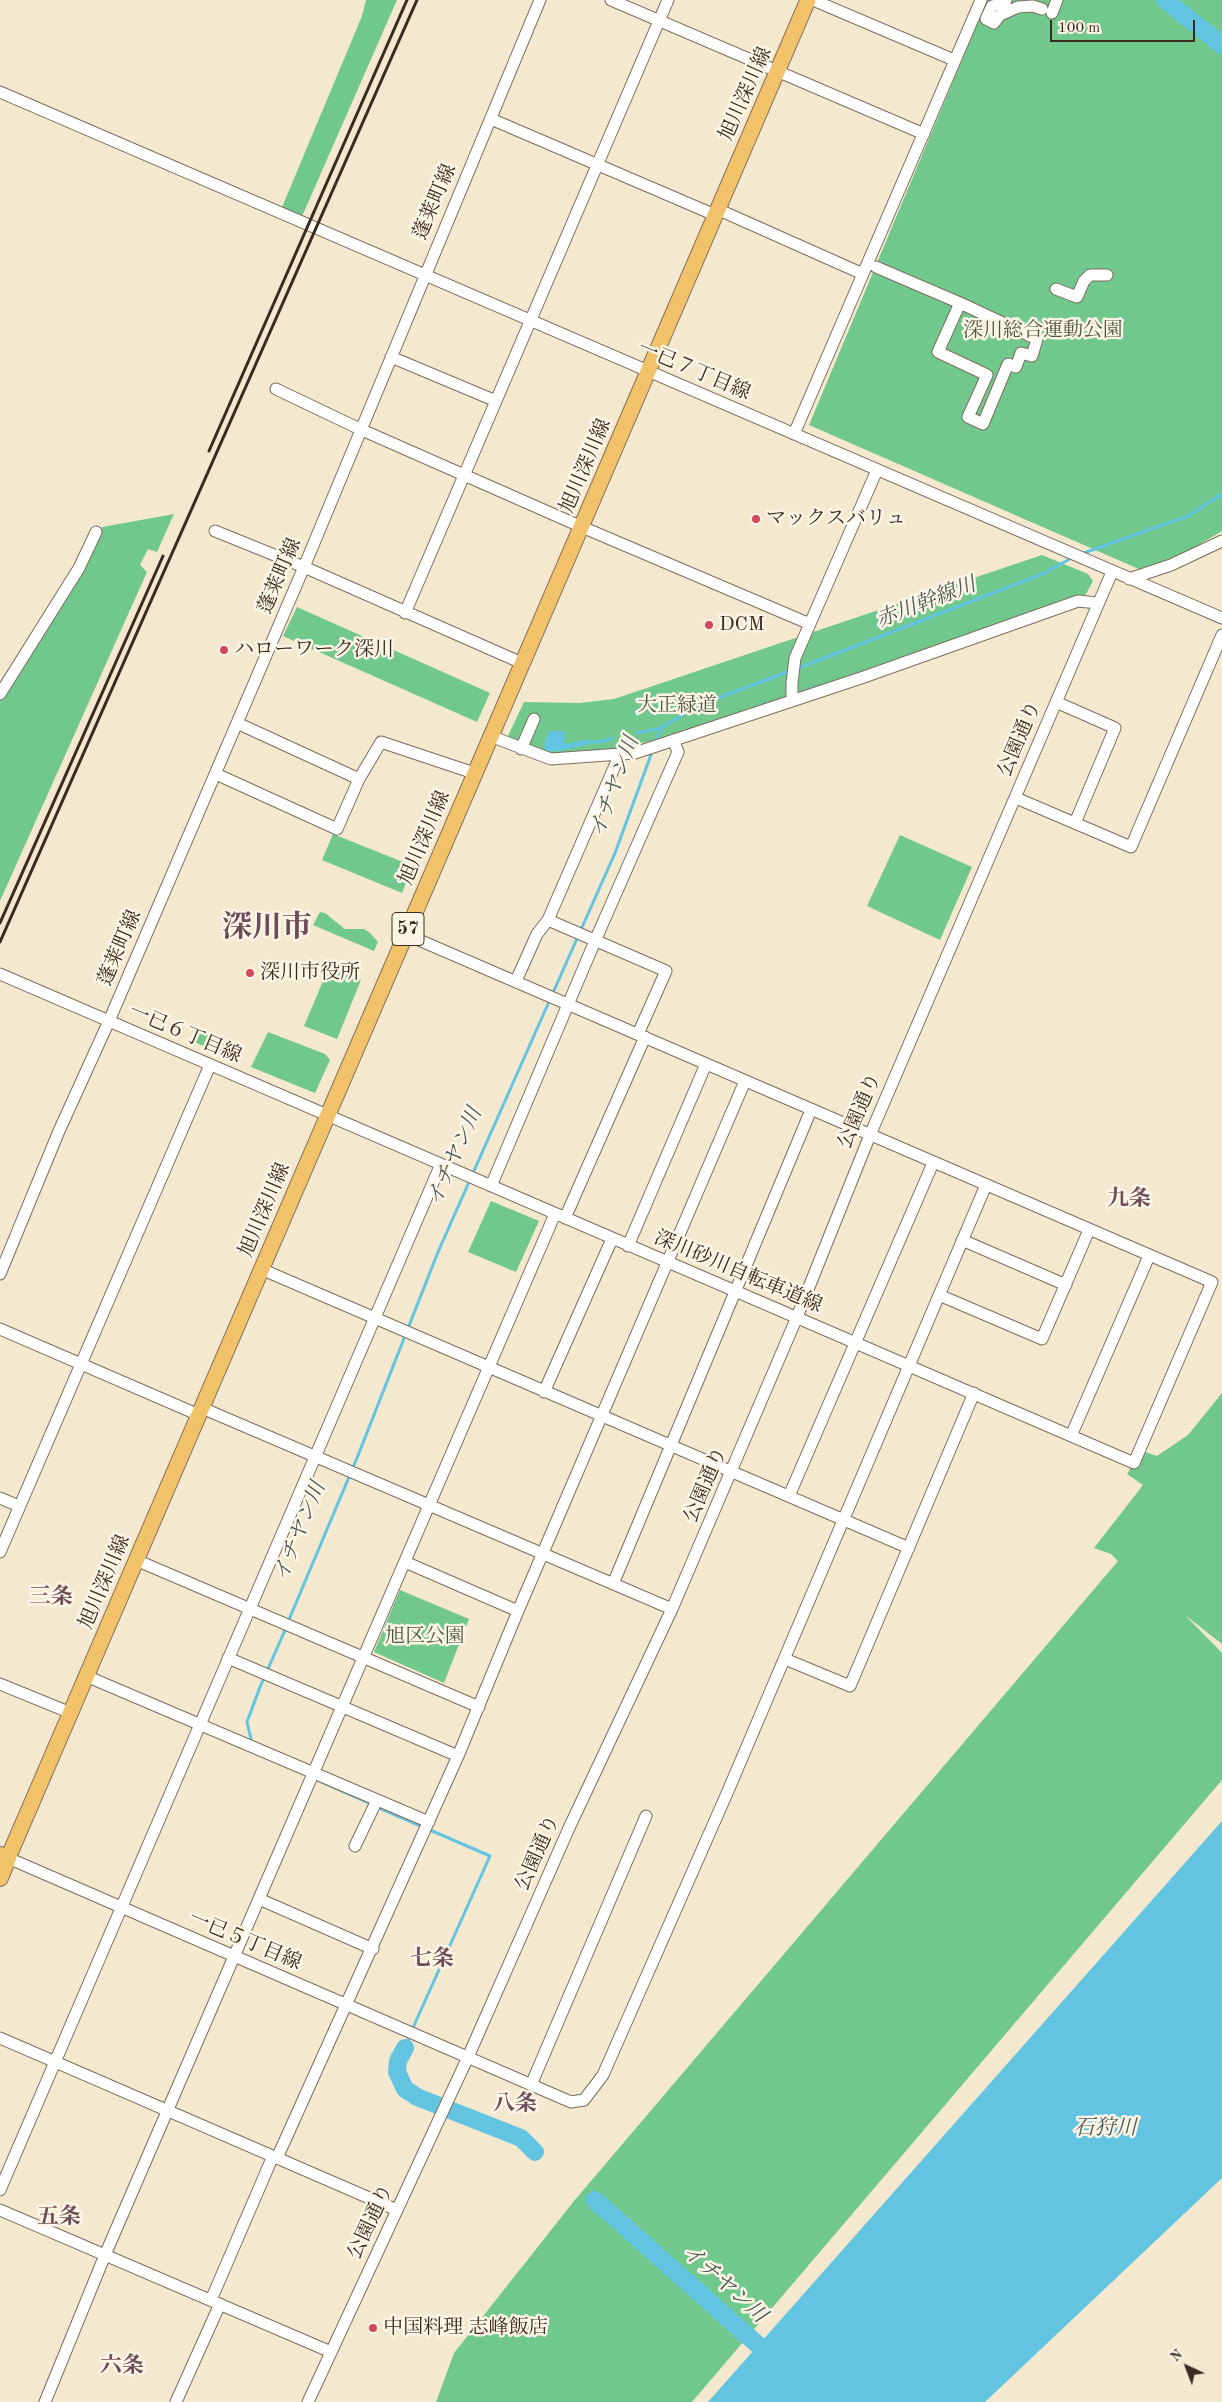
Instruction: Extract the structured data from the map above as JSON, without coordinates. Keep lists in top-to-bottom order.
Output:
{
  "streets": {
    "main road": ["旭川深川線", "57"],
    "street": [
      "蓬莱町線",
      "一已７丁目線",
      "公園通り",
      "一已６丁目線",
      "深川砂川自転車道線",
      "一已５丁目線"
    ]
  },
  "crossings": [
    ["旭川深川線", "一已７丁目線"],
    ["旭川深川線", "一已６丁目線"],
    ["旭川深川線", "深川砂川自転車道線"],
    ["旭川深川線", "一已５丁目線"],
    ["蓬莱町線", "一已７丁目線"],
    ["蓬莱町線", "一已６丁目線"],
    ["一已７丁目線", "公園通り"],
    ["公園通り", "深川砂川自転車道線"],
    ["公園通り", "一已５丁目線"],
    ["一已６丁目線", "深川砂川自転車道線"],
    ["深川砂川自転車道線", "一已５丁目線"]
  ],
  "districts": [
    "深川市",
    "九条",
    "三条",
    "七条",
    "八条",
    "五条",
    "六条"
  ],
  "water": ["赤川幹線川", "イチヤン川", "石狩川"],
  "parks": ["深川総合運動公園", "大正緑道", "旭区公園"],
  "places": [
    "マックスバリュ",
    "DCM",
    "ハローワーク深川",
    "深川市役所",
    "中国料理 志峰飯店"
  ],
  "scale_bar": "100 m",
  "north": "top left"
}
